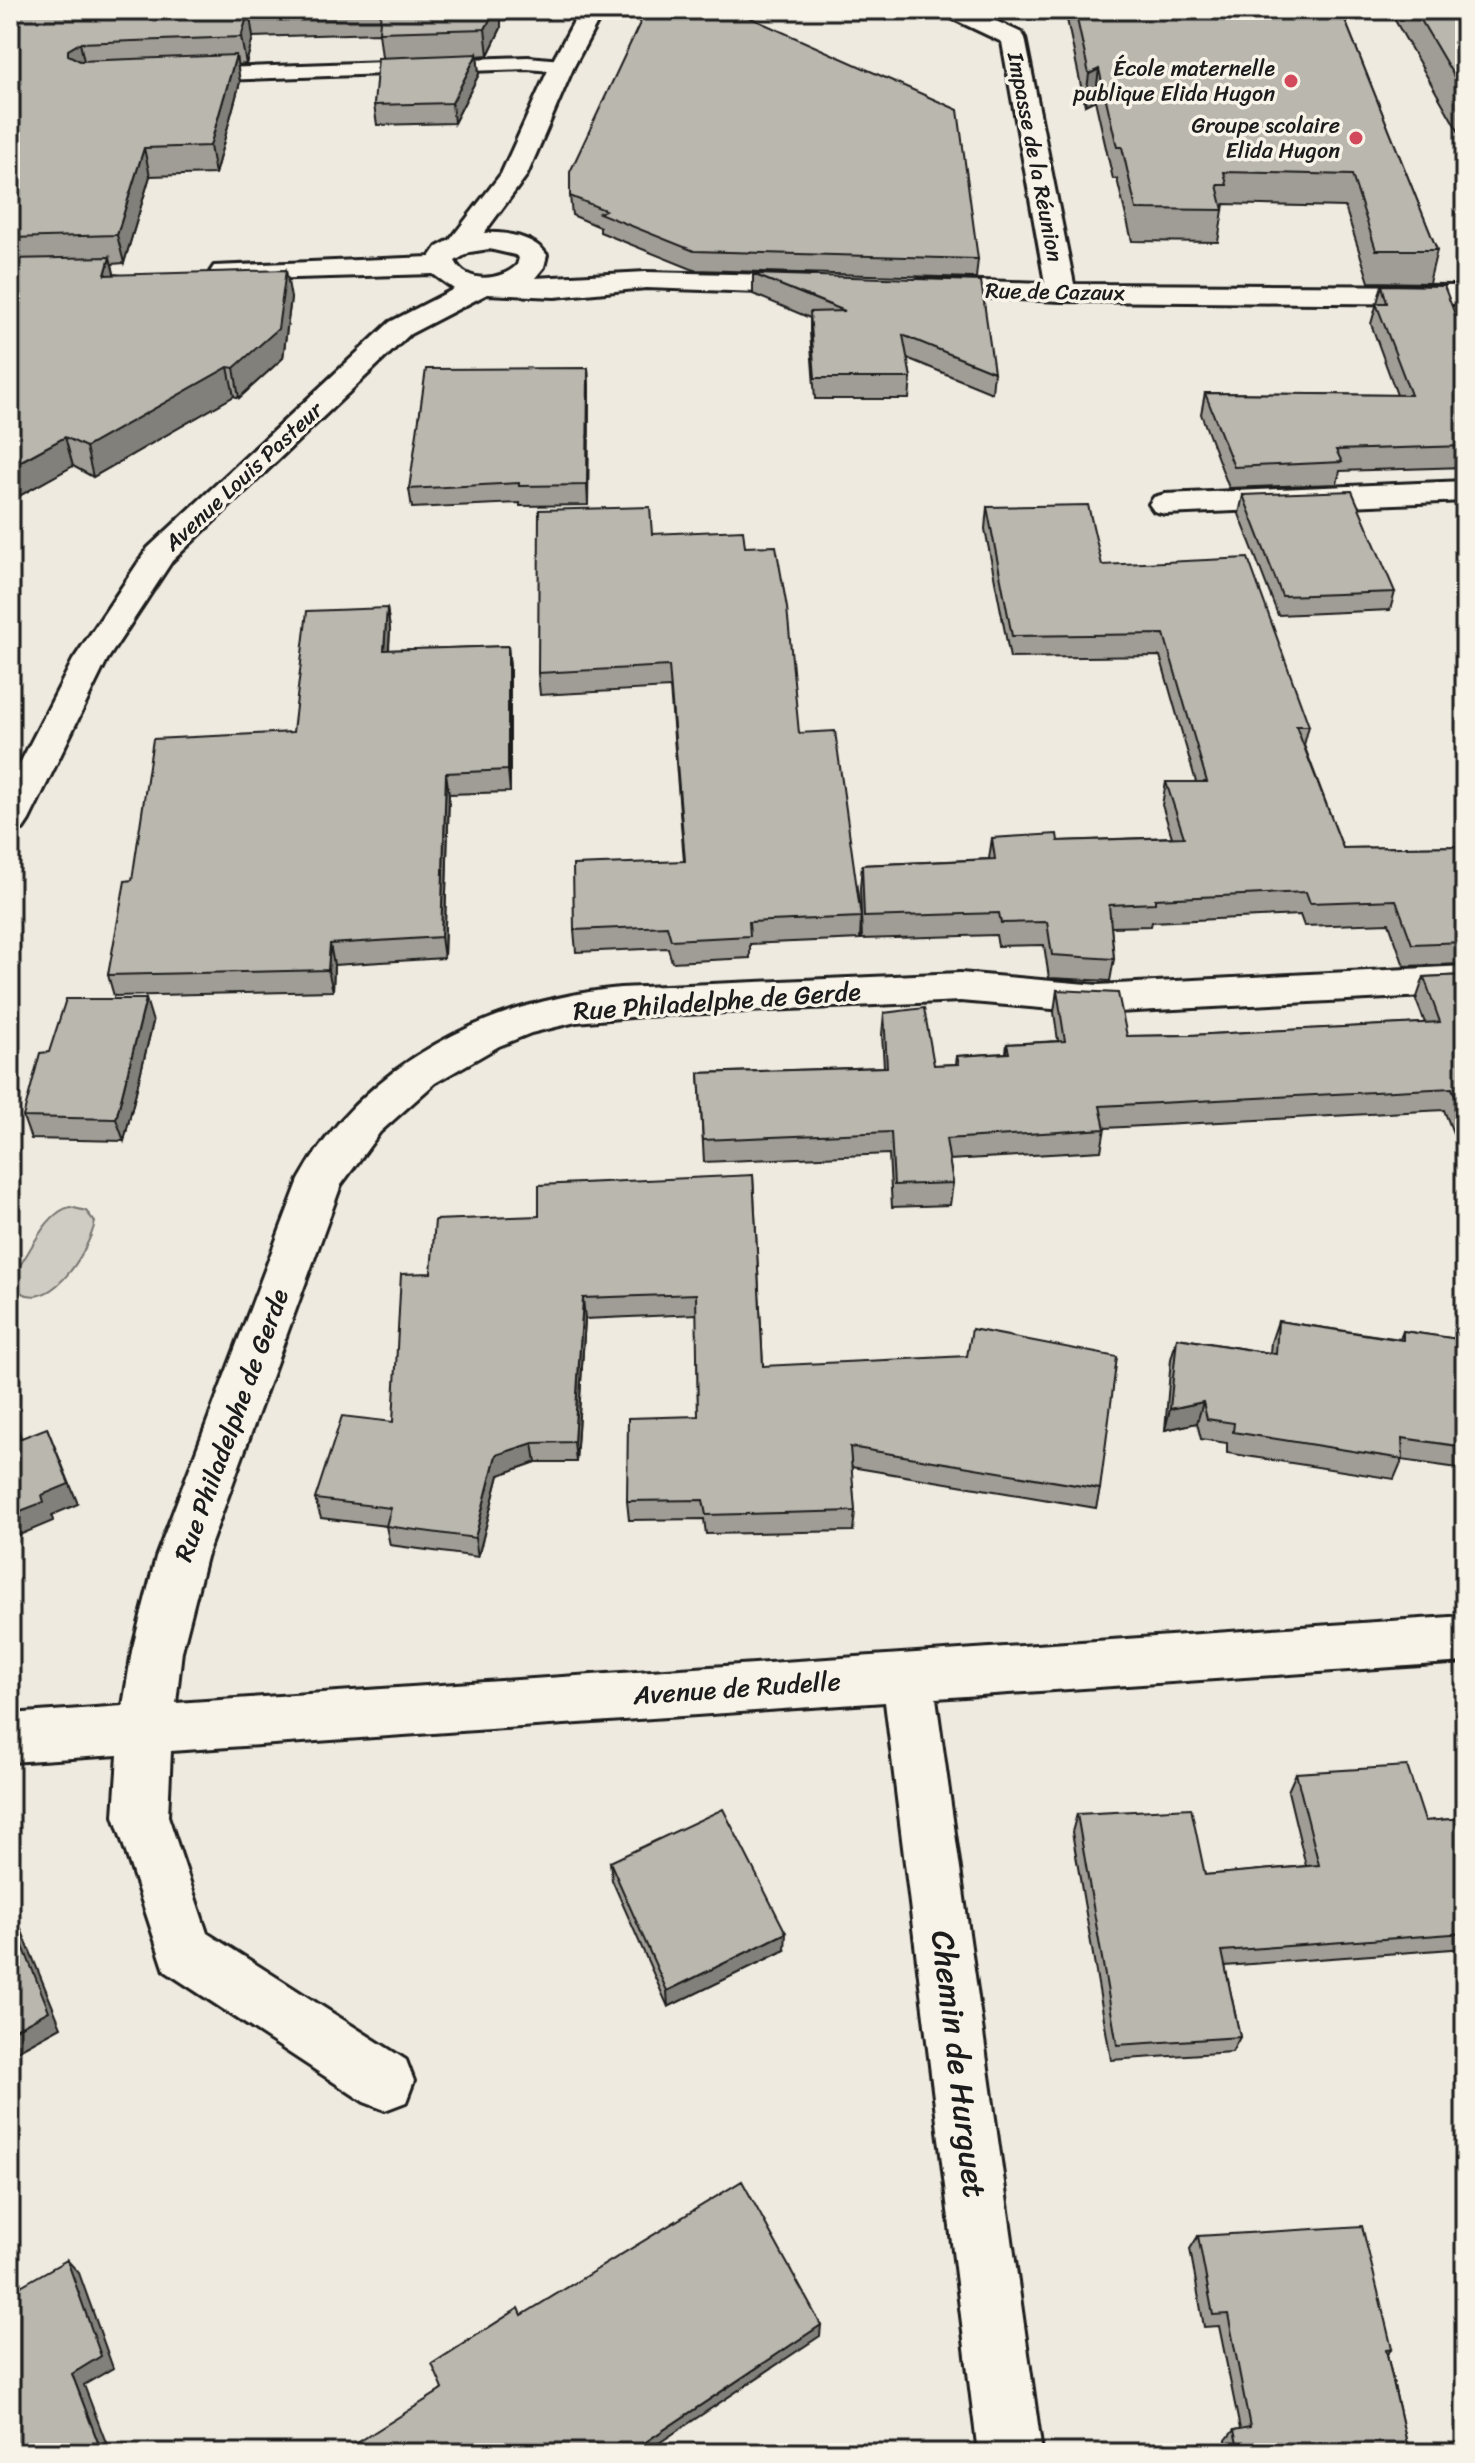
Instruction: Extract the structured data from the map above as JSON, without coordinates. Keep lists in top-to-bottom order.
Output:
{
  "streets": {
    "street": [
      "Impasse de la Réunion",
      "Rue de Cazaux",
      "Avenue Louis Pasteur",
      "Rue Philadelphe de Gerde",
      "Avenue de Rudelle",
      "Chemin de Hurguet"
    ]
  },
  "crossings": [
    ["Impasse de la Réunion", "Rue de Cazaux"],
    ["Rue Philadelphe de Gerde", "Avenue de Rudelle"],
    ["Avenue de Rudelle", "Chemin de Hurguet"]
  ],
  "places": ["École maternelle publique Elida Hugon", "Groupe scolaire Elida Hugon"]
}
